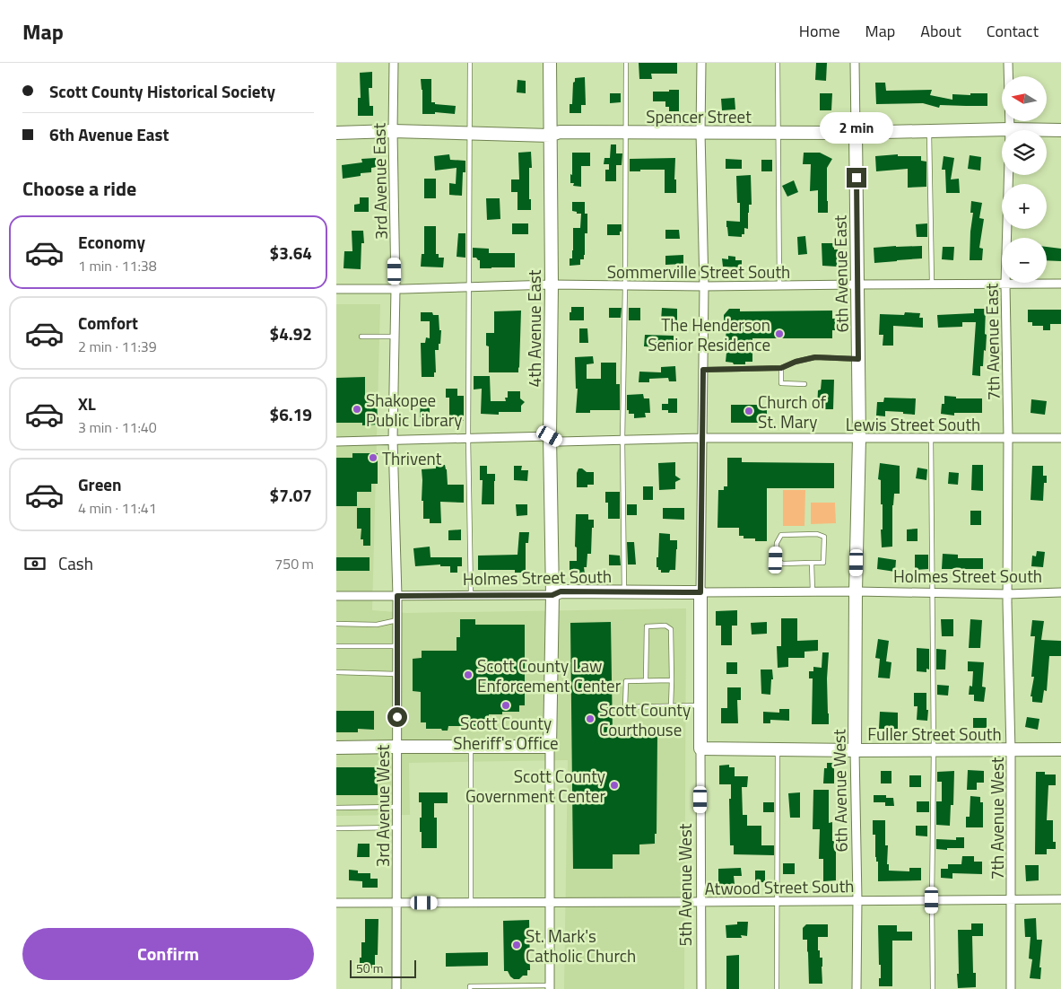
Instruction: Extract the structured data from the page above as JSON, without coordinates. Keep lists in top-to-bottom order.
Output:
{
  "streets": {
    "street": [
      "Spencer Street",
      "3rd Avenue East",
      "Sommerville Street South",
      "6th Avenue East",
      "4th Avenue East",
      "7th Avenue East",
      "Lewis Street South",
      "Holmes Street South",
      "Fuller Street South",
      "6th Avenue West",
      "3rd Avenue West",
      "7th Avenue West",
      "5th Avenue West",
      "Atwood Street South"
    ]
  },
  "crossings": [
    ["Spencer Street", "3rd Avenue East"],
    ["Spencer Street", "6th Avenue East"],
    ["Spencer Street", "4th Avenue East"],
    ["Spencer Street", "7th Avenue East"],
    ["3rd Avenue East", "Sommerville Street South"],
    ["3rd Avenue East", "Lewis Street South"],
    ["3rd Avenue East", "Holmes Street South"],
    ["3rd Avenue East", "3rd Avenue West"],
    ["Sommerville Street South", "6th Avenue East"],
    ["Sommerville Street South", "4th Avenue East"],
    ["Sommerville Street South", "7th Avenue East"],
    ["6th Avenue East", "Lewis Street South"],
    ["6th Avenue East", "Holmes Street South"],
    ["6th Avenue East", "6th Avenue West"],
    ["4th Avenue East", "Lewis Street South"],
    ["4th Avenue East", "Holmes Street South"],
    ["7th Avenue East", "Lewis Street South"],
    ["7th Avenue East", "Holmes Street South"],
    ["7th Avenue East", "7th Avenue West"],
    ["Holmes Street South", "6th Avenue West"],
    ["Holmes Street South", "3rd Avenue West"],
    ["Holmes Street South", "7th Avenue West"],
    ["Holmes Street South", "5th Avenue West"],
    ["Fuller Street South", "6th Avenue West"],
    ["Fuller Street South", "7th Avenue West"],
    ["Fuller Street South", "5th Avenue West"],
    ["6th Avenue West", "Atwood Street South"],
    ["3rd Avenue West", "Atwood Street South"],
    ["7th Avenue West", "Atwood Street South"],
    ["5th Avenue West", "Atwood Street South"]
  ],
  "places": [
    "The Henderson Senior Residence",
    "Shakopee Public Library",
    "Church of St. Mary",
    "Thrivent",
    "Scott County Law Enforcement Center",
    "Scott County Sheriff's Office",
    "Scott County Courthouse",
    "Scott County Government Center",
    "St. Mark's Catholic Church"
  ],
  "scale_bar": "50 m",
  "north": "left",
  "page": {
    "header": "Map",
    "nav": [
      "Home",
      "Map",
      "About",
      "Contact"
    ],
    "banner": ["Scott County Historical Society", "6th Avenue East"],
    "map_buttons": ["+", "−"],
    "bubble": "2 min",
    "heading": "Choose a ride",
    "list": [
      {
        "name": "Economy",
        "note": "1 min · 11:38",
        "value": "$3.64"
      },
      {
        "name": "Comfort",
        "note": "2 min · 11:39",
        "value": "$4.92"
      },
      {
        "name": "XL",
        "note": "3 min · 11:40",
        "value": "$6.19"
      },
      {
        "name": "Green",
        "note": "4 min · 11:41",
        "value": "$7.07"
      }
    ],
    "pay": ["Cash", "750 m"],
    "buttons": "Confirm",
    "scale": "50 m"
  }
}
